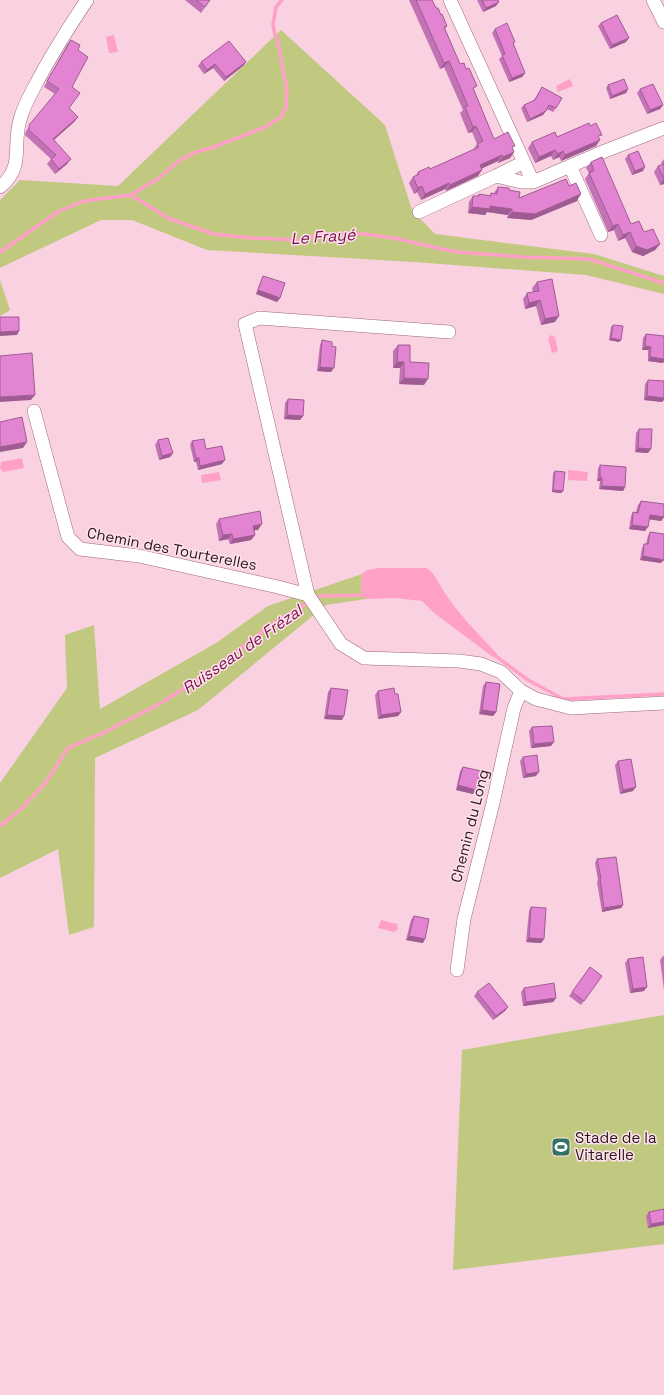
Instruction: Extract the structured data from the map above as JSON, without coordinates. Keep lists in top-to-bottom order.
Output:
{
  "streets": {
    "street": ["Chemin des Tourterelles", "Chemin du Long"]
  },
  "water": ["Le Frayé", "Ruisseau de Frézal"],
  "places": {
    "sports": ["Stade de la Vitarelle"]
  }
}
